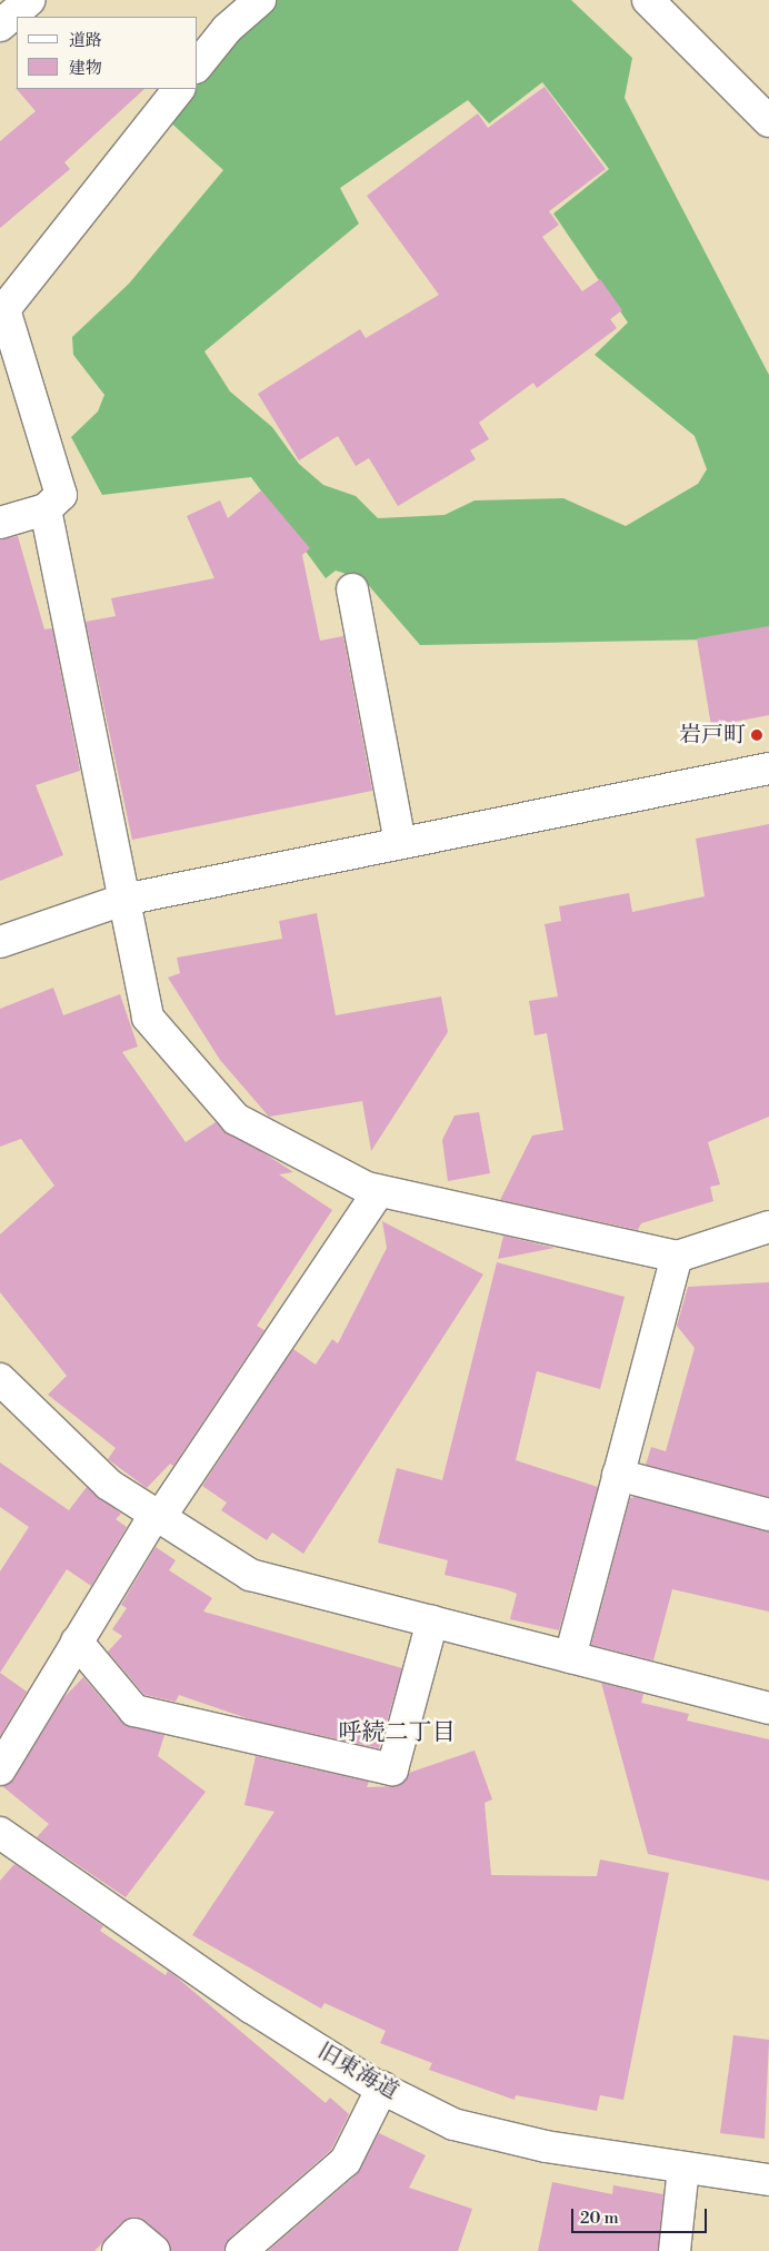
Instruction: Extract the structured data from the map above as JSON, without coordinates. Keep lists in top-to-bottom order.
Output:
{
  "streets": {
    "street": ["旧東海道"]
  },
  "districts": ["呼続二丁目"],
  "places": ["岩戸町"],
  "legend": ["道路", "建物"],
  "scale_bar": "20 m"
}
